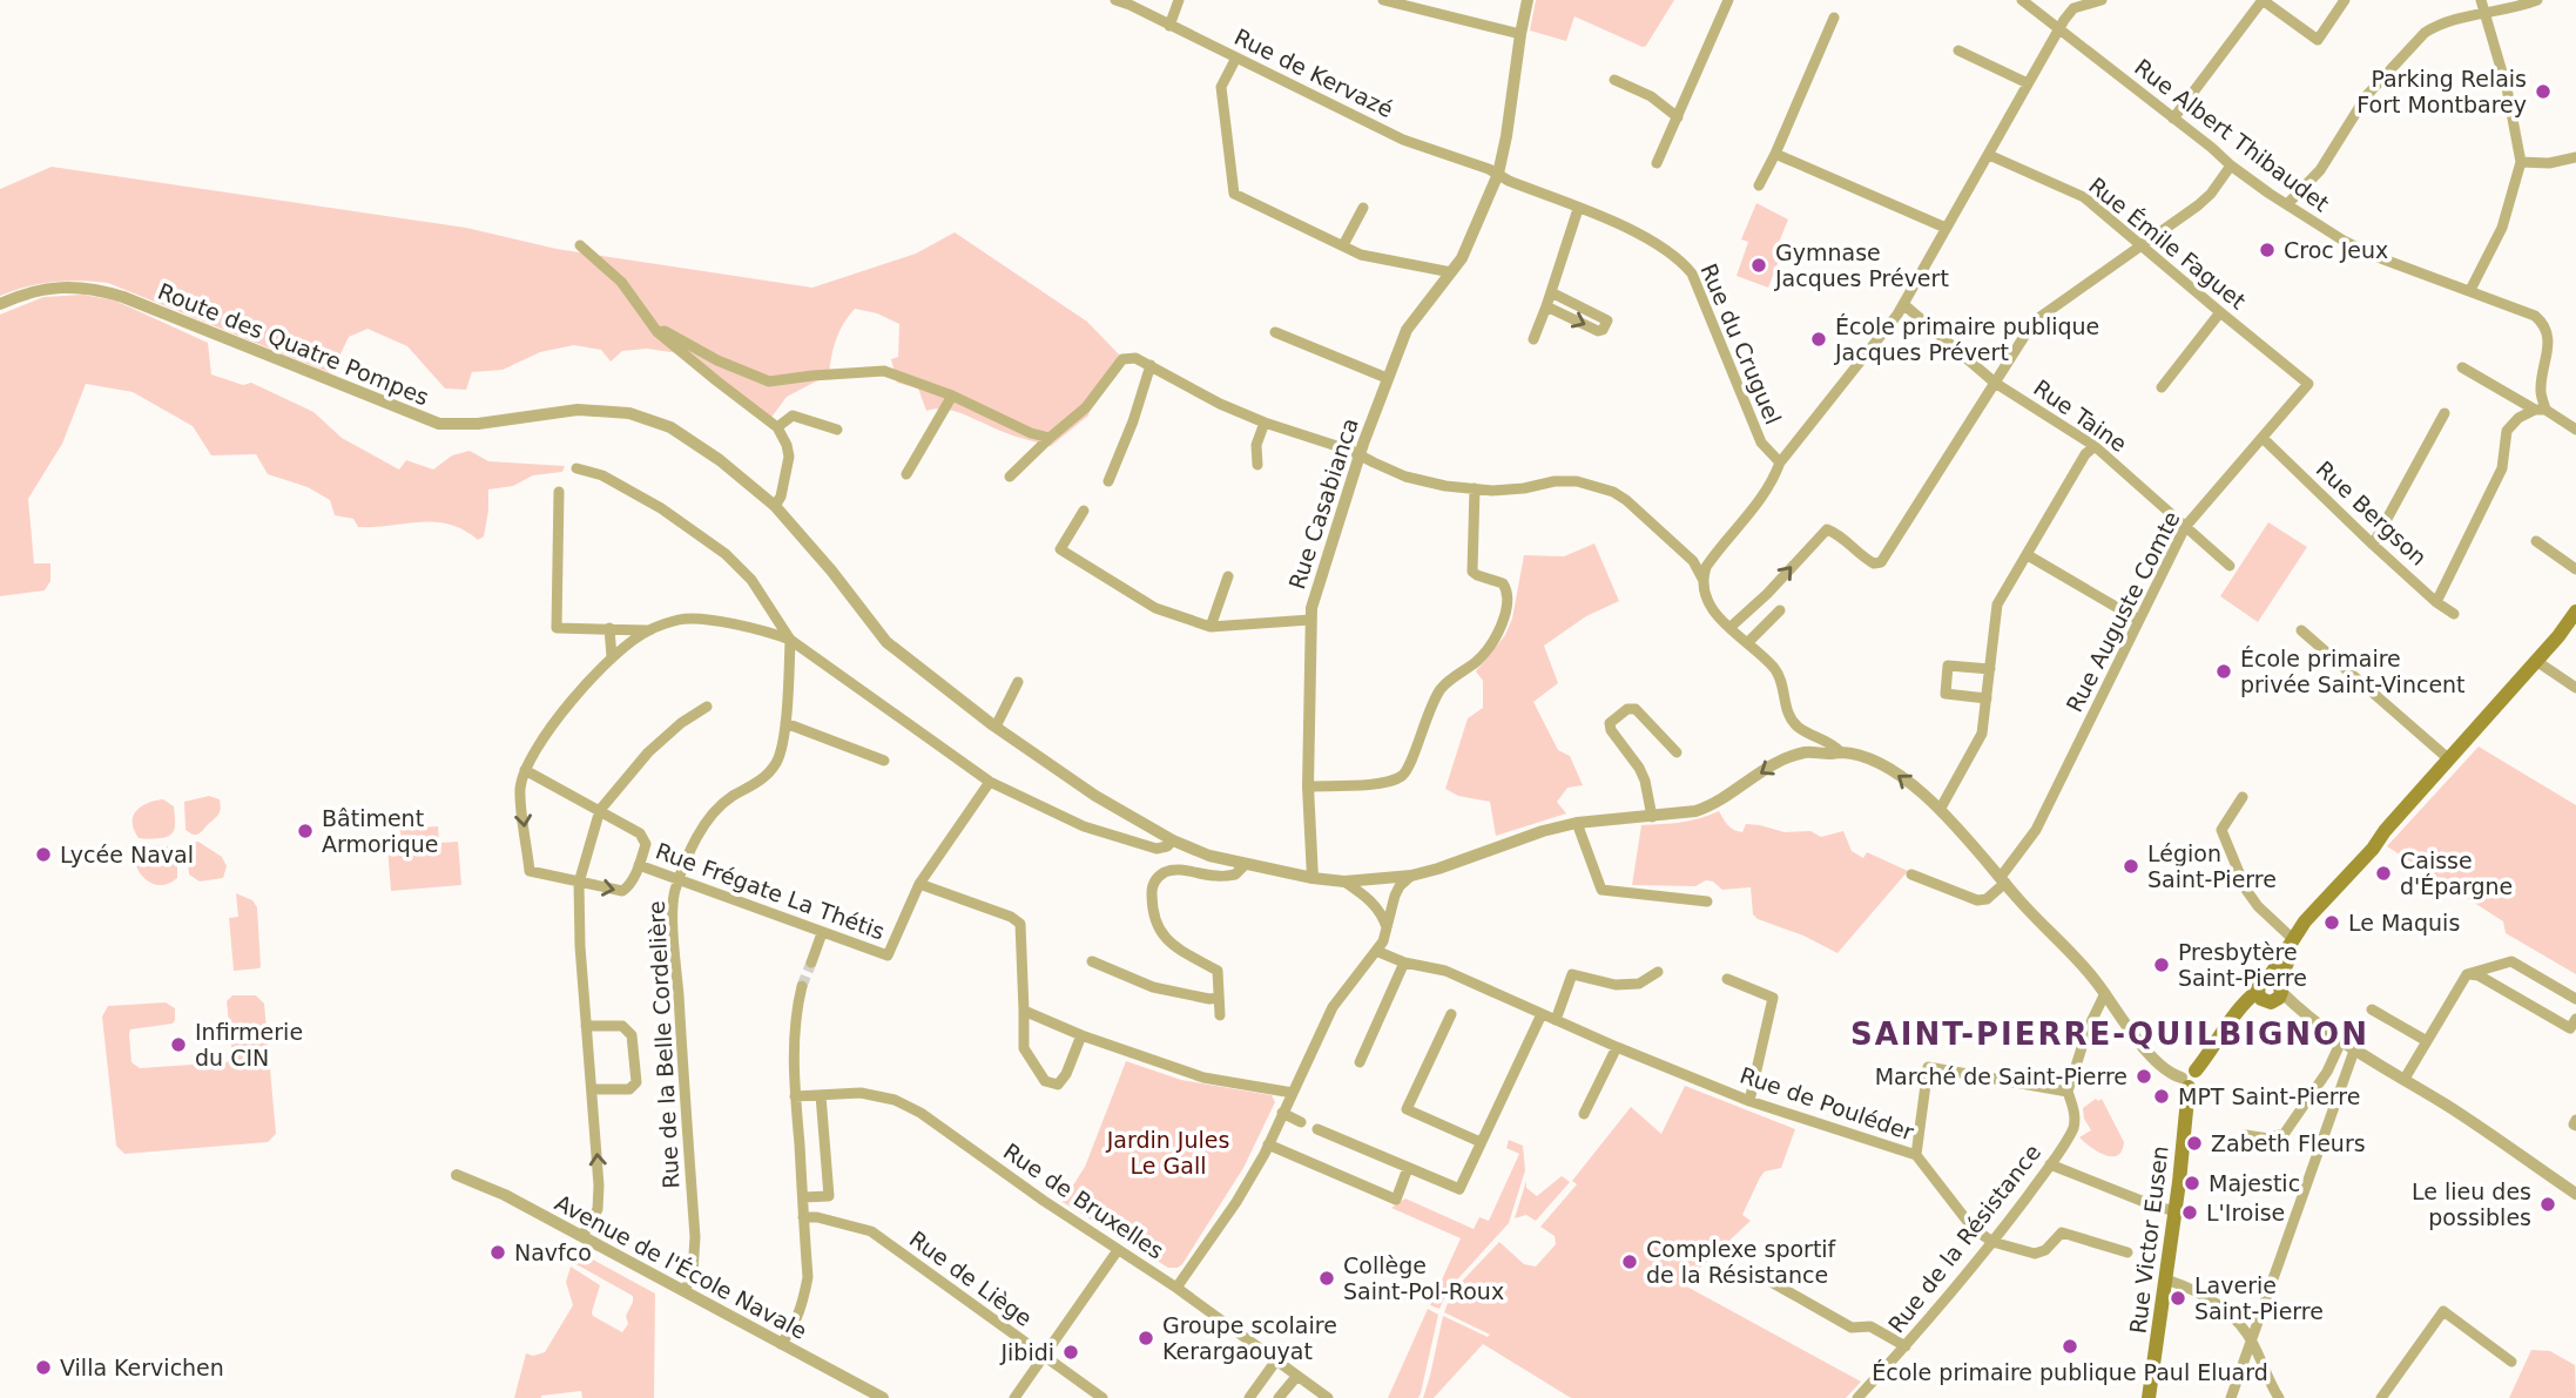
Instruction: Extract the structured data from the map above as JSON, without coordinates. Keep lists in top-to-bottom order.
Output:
{
  "streets": {
    "main road": ["Rue Victor Eusen"],
    "street": [
      "Rue de Kervazé",
      "Rue Albert Thibaudet",
      "Rue Émile Faguet",
      "Route des Quatre Pompes",
      "Rue du Cruguel",
      "Rue Taine",
      "Rue Casabianca",
      "Rue Bergson",
      "Rue Auguste Comte",
      "Rue Frégate La Thétis",
      "Rue de la Belle Cordelière",
      "Rue de Pouléder",
      "Rue de Bruxelles",
      "Rue de la Résistance",
      "Avenue de l'École Navale",
      "Rue de Liège"
    ]
  },
  "crossings": [
    ["Rue de Kervazé", "Rue du Cruguel"],
    ["Rue de Kervazé", "Rue Casabianca"],
    ["Rue Émile Faguet", "Rue Auguste Comte"],
    ["Route des Quatre Pompes", "Rue Casabianca"],
    ["Route des Quatre Pompes", "Rue Auguste Comte"],
    ["Route des Quatre Pompes", "Rue Victor Eusen"],
    ["Rue du Cruguel", "Rue Casabianca"],
    ["Rue Taine", "Rue Auguste Comte"],
    ["Rue Bergson", "Rue Auguste Comte"],
    ["Rue Frégate La Thétis", "Rue de la Belle Cordelière"],
    ["Rue de la Belle Cordelière", "Avenue de l'École Navale"],
    ["Rue de Pouléder", "Rue de la Résistance"]
  ],
  "districts": ["SAINT-PIERRE-QUILBIGNON"],
  "parks": ["Jardin Jules Le Gall"],
  "places": [
    "Parking Relais Fort Montbarey",
    "Croc Jeux",
    "Gymnase Jacques Prévert",
    "École primaire publique Jacques Prévert",
    "École primaire privée Saint-Vincent",
    "Bâtiment Armorique",
    "Lycée Naval",
    "Légion Saint-Pierre",
    "Caisse d'Épargne",
    "Le Maquis",
    "Presbytère Saint-Pierre",
    "Infirmerie du CIN",
    "Marché de Saint-Pierre",
    "MPT Saint-Pierre",
    "Zabeth Fleurs",
    "Majestic",
    "Le lieu des possibles",
    "L'Iroise",
    "Navfco",
    "Complexe sportif de la Résistance",
    "Collège Saint-Pol-Roux",
    "Laverie Saint-Pierre",
    "Groupe scolaire Kerargaouyat",
    "École primaire publique Paul Eluard",
    "Jibidi",
    "Villa Kervichen"
  ]
}
